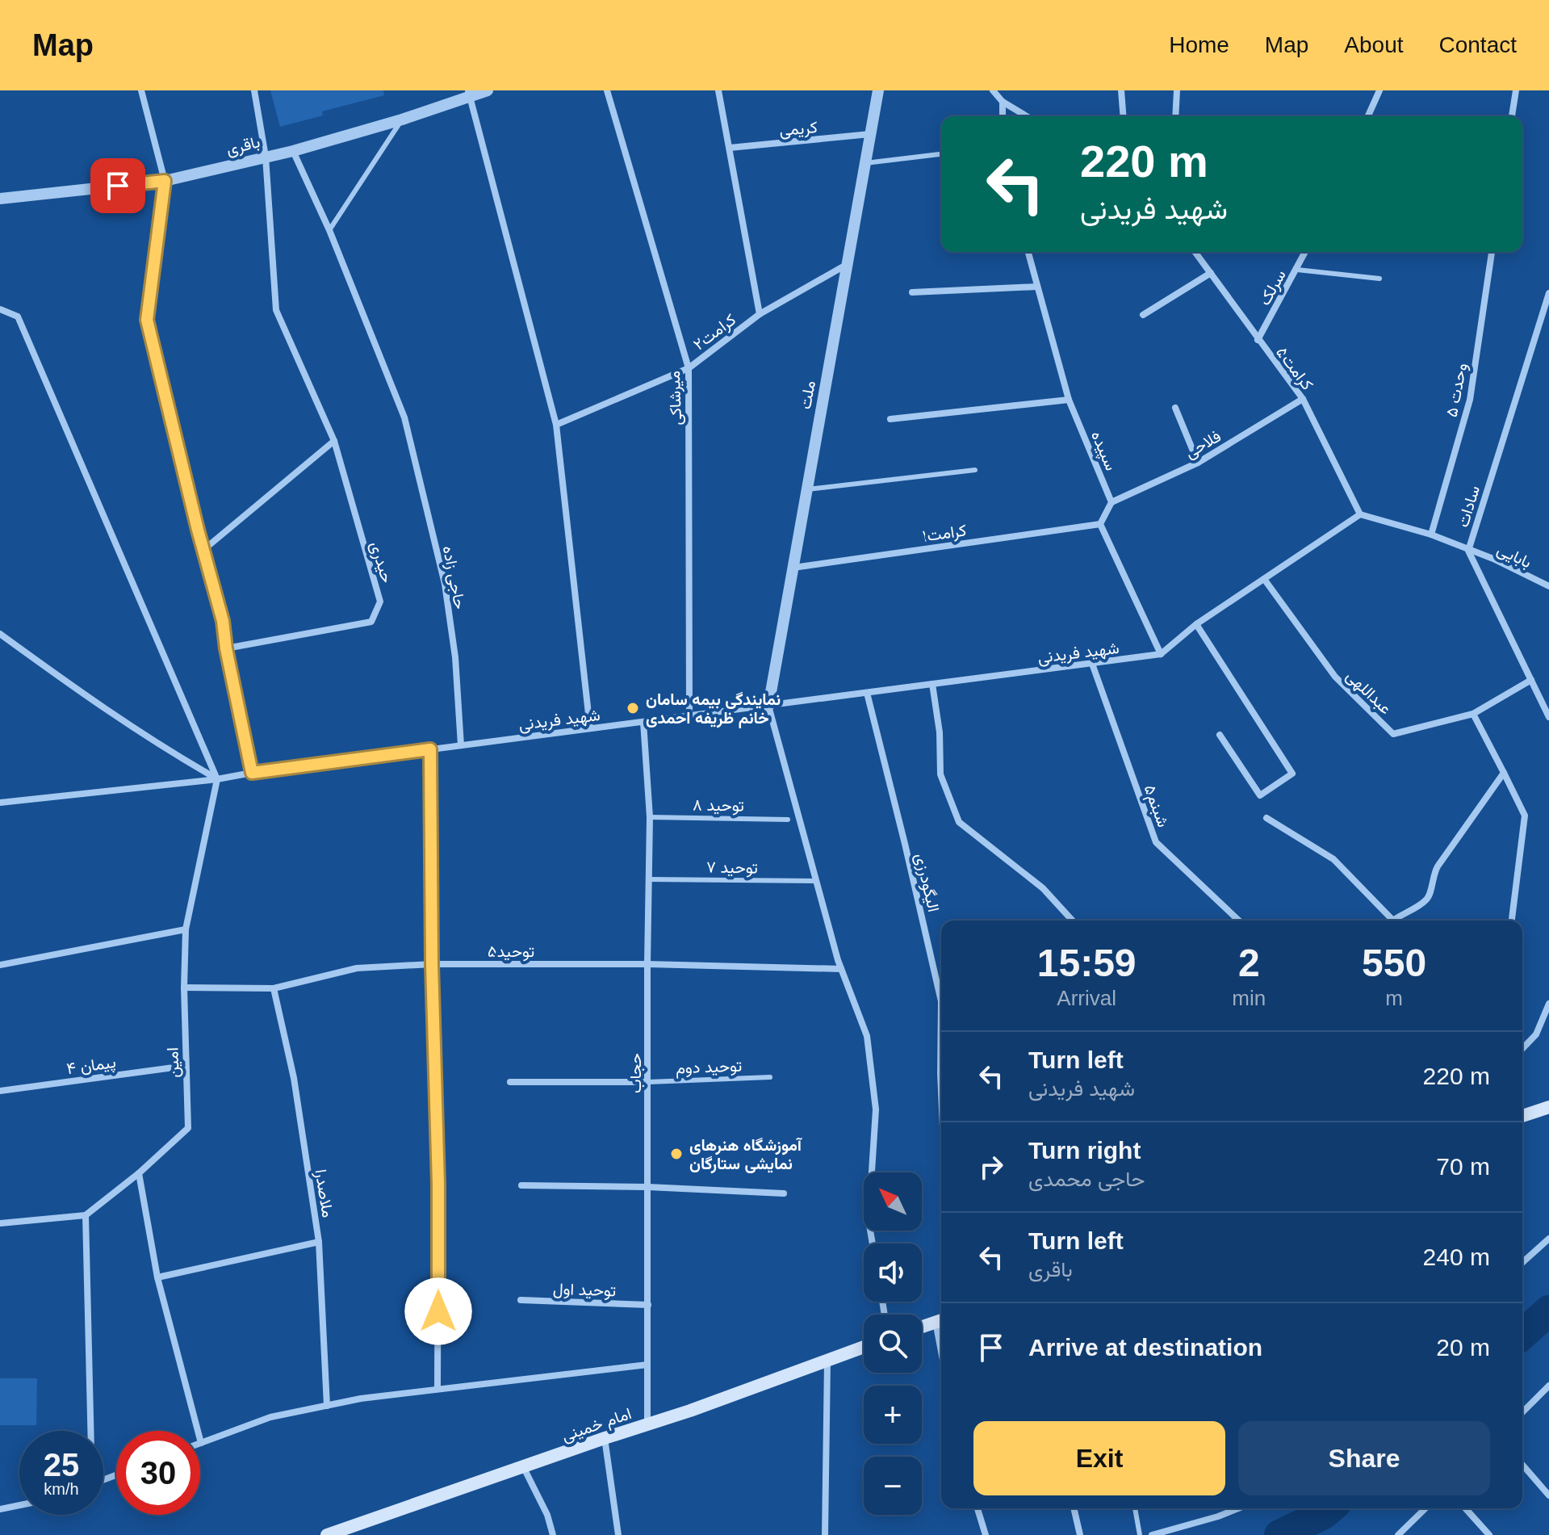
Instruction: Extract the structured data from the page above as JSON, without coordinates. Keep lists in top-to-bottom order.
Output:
{
  "streets": {
    "main road": ["امام خمینی"],
    "street": [
      "کریمی",
      "باقری",
      "سرلک",
      "کرامت۲",
      "کرامت۵",
      "وحدت ۵",
      "ملت",
      "میرشاکی",
      "فلاحی",
      "سپیده",
      "سادات",
      "کرامت۱",
      "بابایی",
      "حیدری",
      "حاجی زاده",
      "شهید فریدنی",
      "عبداللهی",
      "شبنم۵",
      "الیگودرزی",
      "توحید۵",
      "امین",
      "پیمان ۴",
      "حجاب",
      "ملاصدرا",
      "توحید اول"
    ],
    "lane": ["توحید ۸", "توحید ۷", "توحید دوم"]
  },
  "crossings": [
    ["کریمی", "ملت"],
    ["باقری", "حاجی زاده"],
    ["سرلک", "کرامت۵"],
    ["کرامت۲", "ملت"],
    ["کرامت۲", "میرشاکی"],
    ["کرامت۵", "فلاحی"],
    ["کرامت۵", "بابایی"],
    ["وحدت ۵", "بابایی"],
    ["ملت", "کرامت۱"],
    ["ملت", "شهید فریدنی"],
    ["میرشاکی", "شهید فریدنی"],
    ["فلاحی", "سپیده"],
    ["سادات", "بابایی"],
    ["سادات", "عبداللهی"],
    ["حاجی زاده", "شهید فریدنی"],
    ["شهید فریدنی", "شبنم۵"],
    ["شهید فریدنی", "الیگودرزی"],
    ["شهید فریدنی", "امین"],
    ["شهید فریدنی", "حجاب"],
    ["توحید ۸", "حجاب"],
    ["توحید ۷", "حجاب"],
    ["توحید۵", "امین"],
    ["توحید۵", "حجاب"],
    ["توحید۵", "ملاصدرا"],
    ["امین", "پیمان ۴"],
    ["توحید دوم", "حجاب"],
    ["حجاب", "توحید اول"],
    ["حجاب", "امام خمینی"]
  ],
  "places": ["نمایندگی بیمه سامان خانم ظریفه احمدی", "آموزشگاه هنرهای نمایشی ستارگان"],
  "north": "top left",
  "page": {
    "header": "Map",
    "nav": [
      "Home",
      "Map",
      "About",
      "Contact"
    ],
    "turn": ["220 m", "شهید فریدنی"],
    "eta": [
      "15:59",
      "Arrival",
      "2",
      "min",
      "550",
      "m"
    ],
    "list": [
      {
        "name": "Turn left",
        "note": "شهید فریدنی",
        "value": "220 m"
      },
      {
        "name": "Turn right",
        "note": "حاجی محمدی",
        "value": "70 m"
      },
      {
        "name": "Turn left",
        "note": "باقری",
        "value": "240 m"
      },
      {
        "name": "Arrive at destination",
        "value": "20 m"
      }
    ],
    "map_buttons": ["+", "−"],
    "buttons": ["Exit", "Share"],
    "speed": "25 km/h",
    "limit": "30"
  }
}
